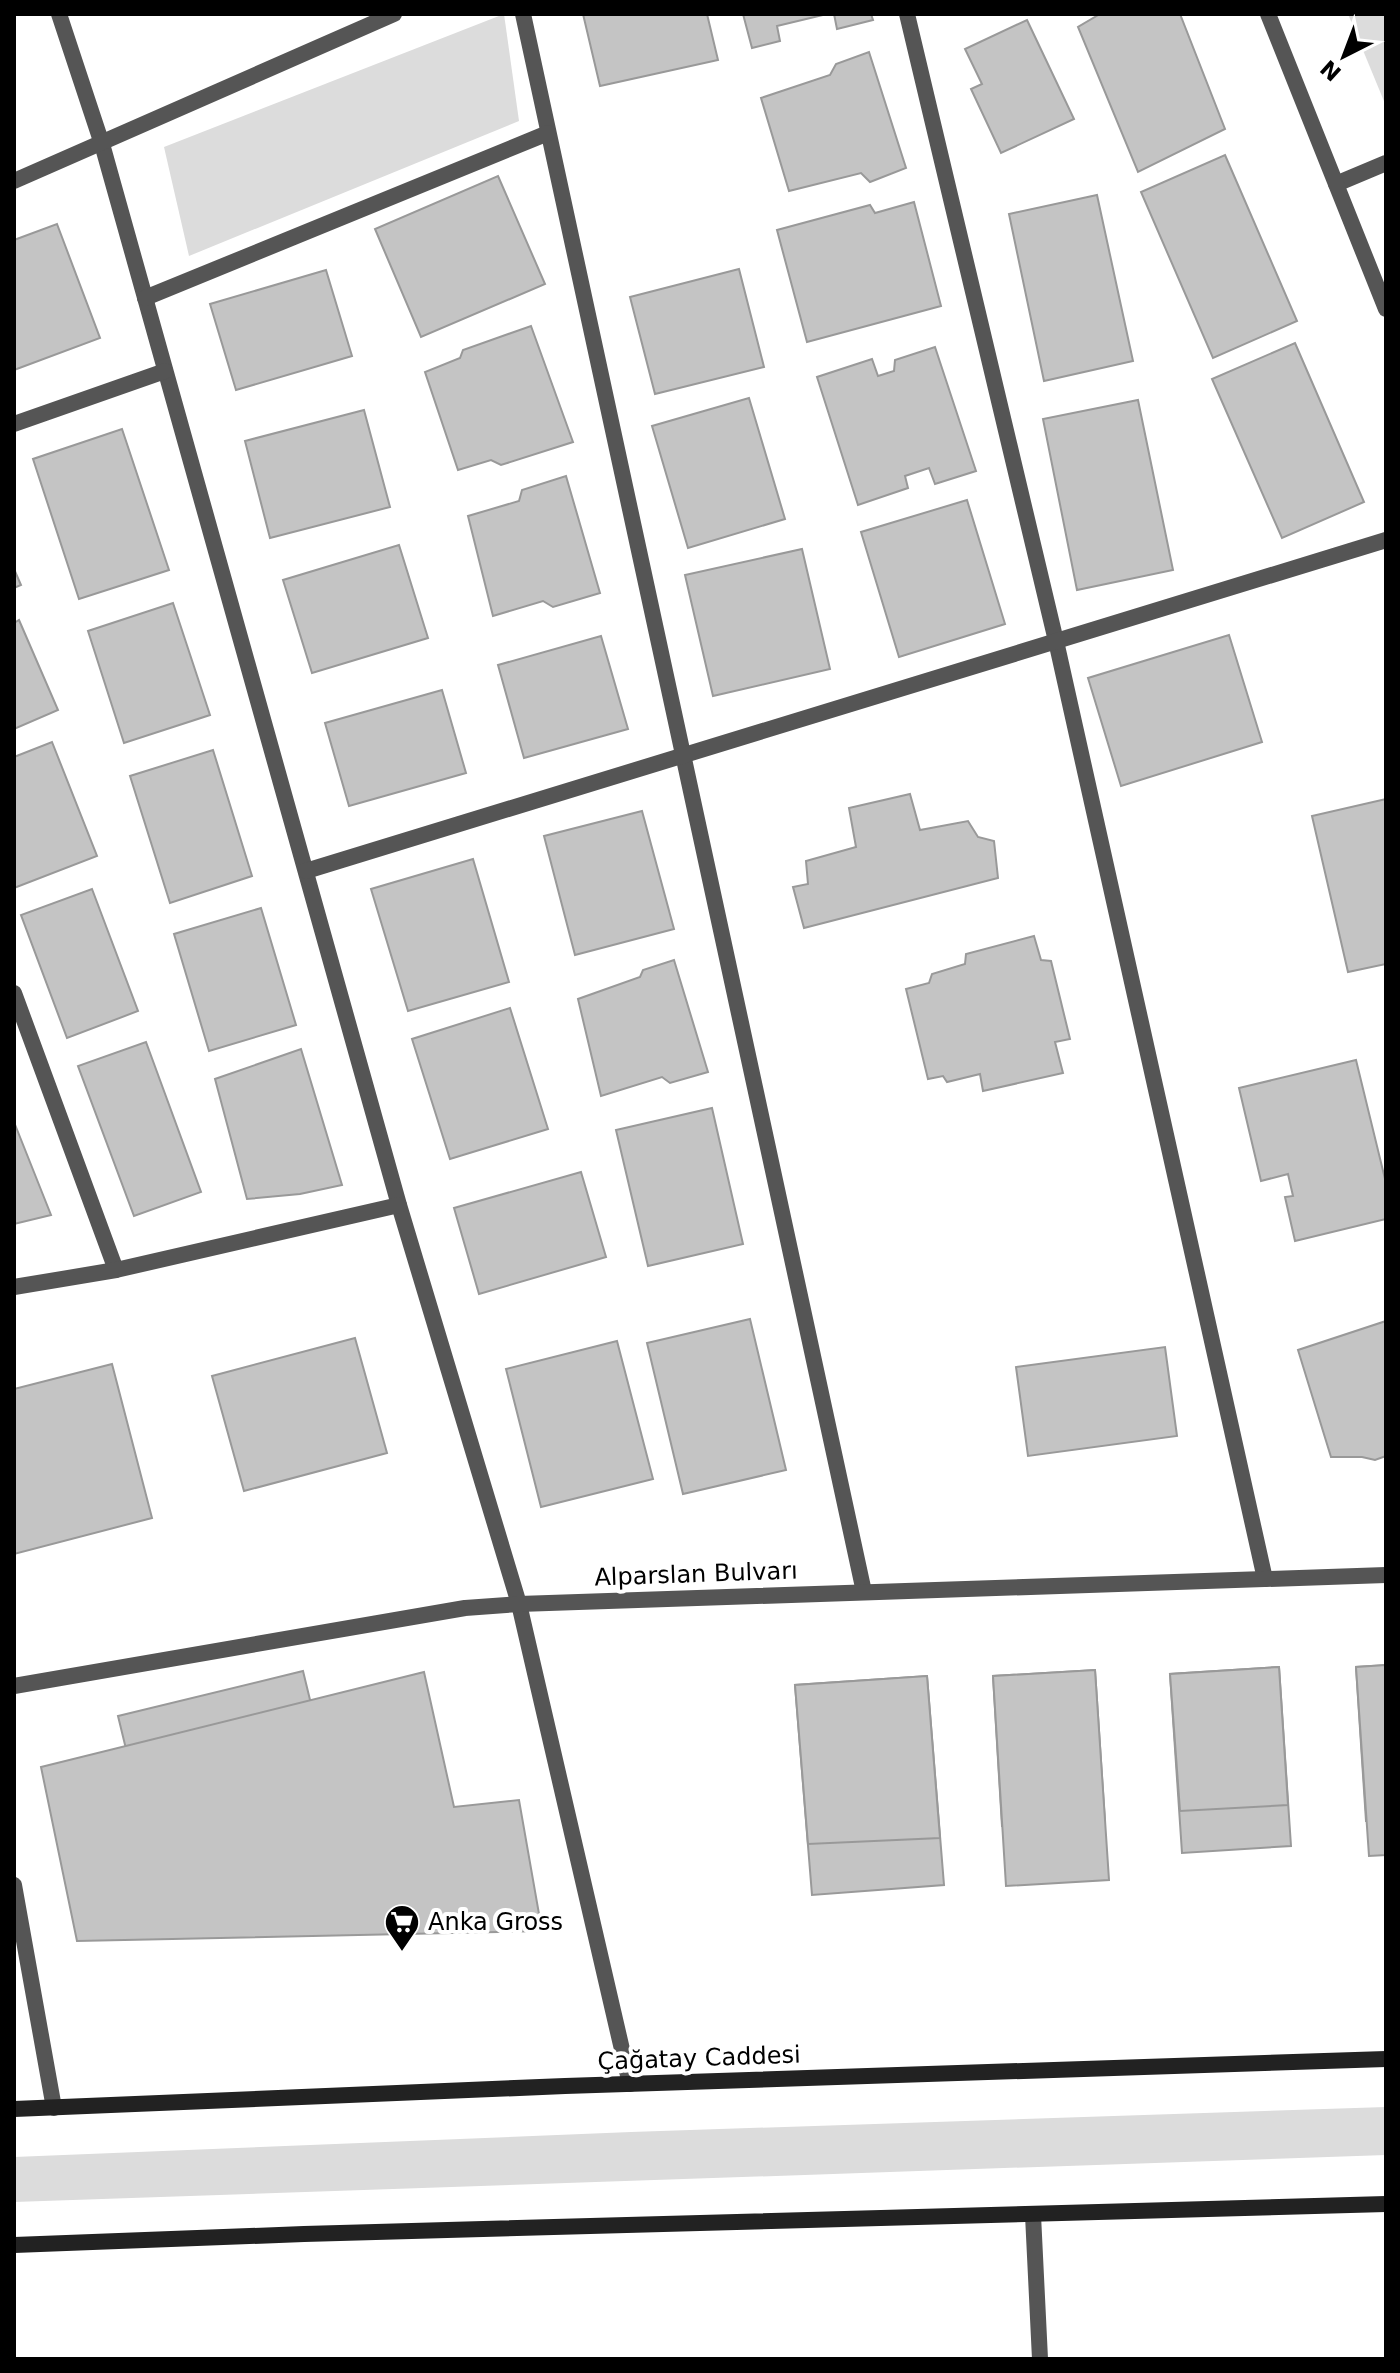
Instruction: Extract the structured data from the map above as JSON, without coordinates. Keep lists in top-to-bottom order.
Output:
{
  "streets": {
    "main road": ["Çağatay Caddesi"],
    "street": ["Alparslan Bulvarı"]
  },
  "places": {
    "supermarket": ["Anka Gross"]
  },
  "north": "bottom left"
}
